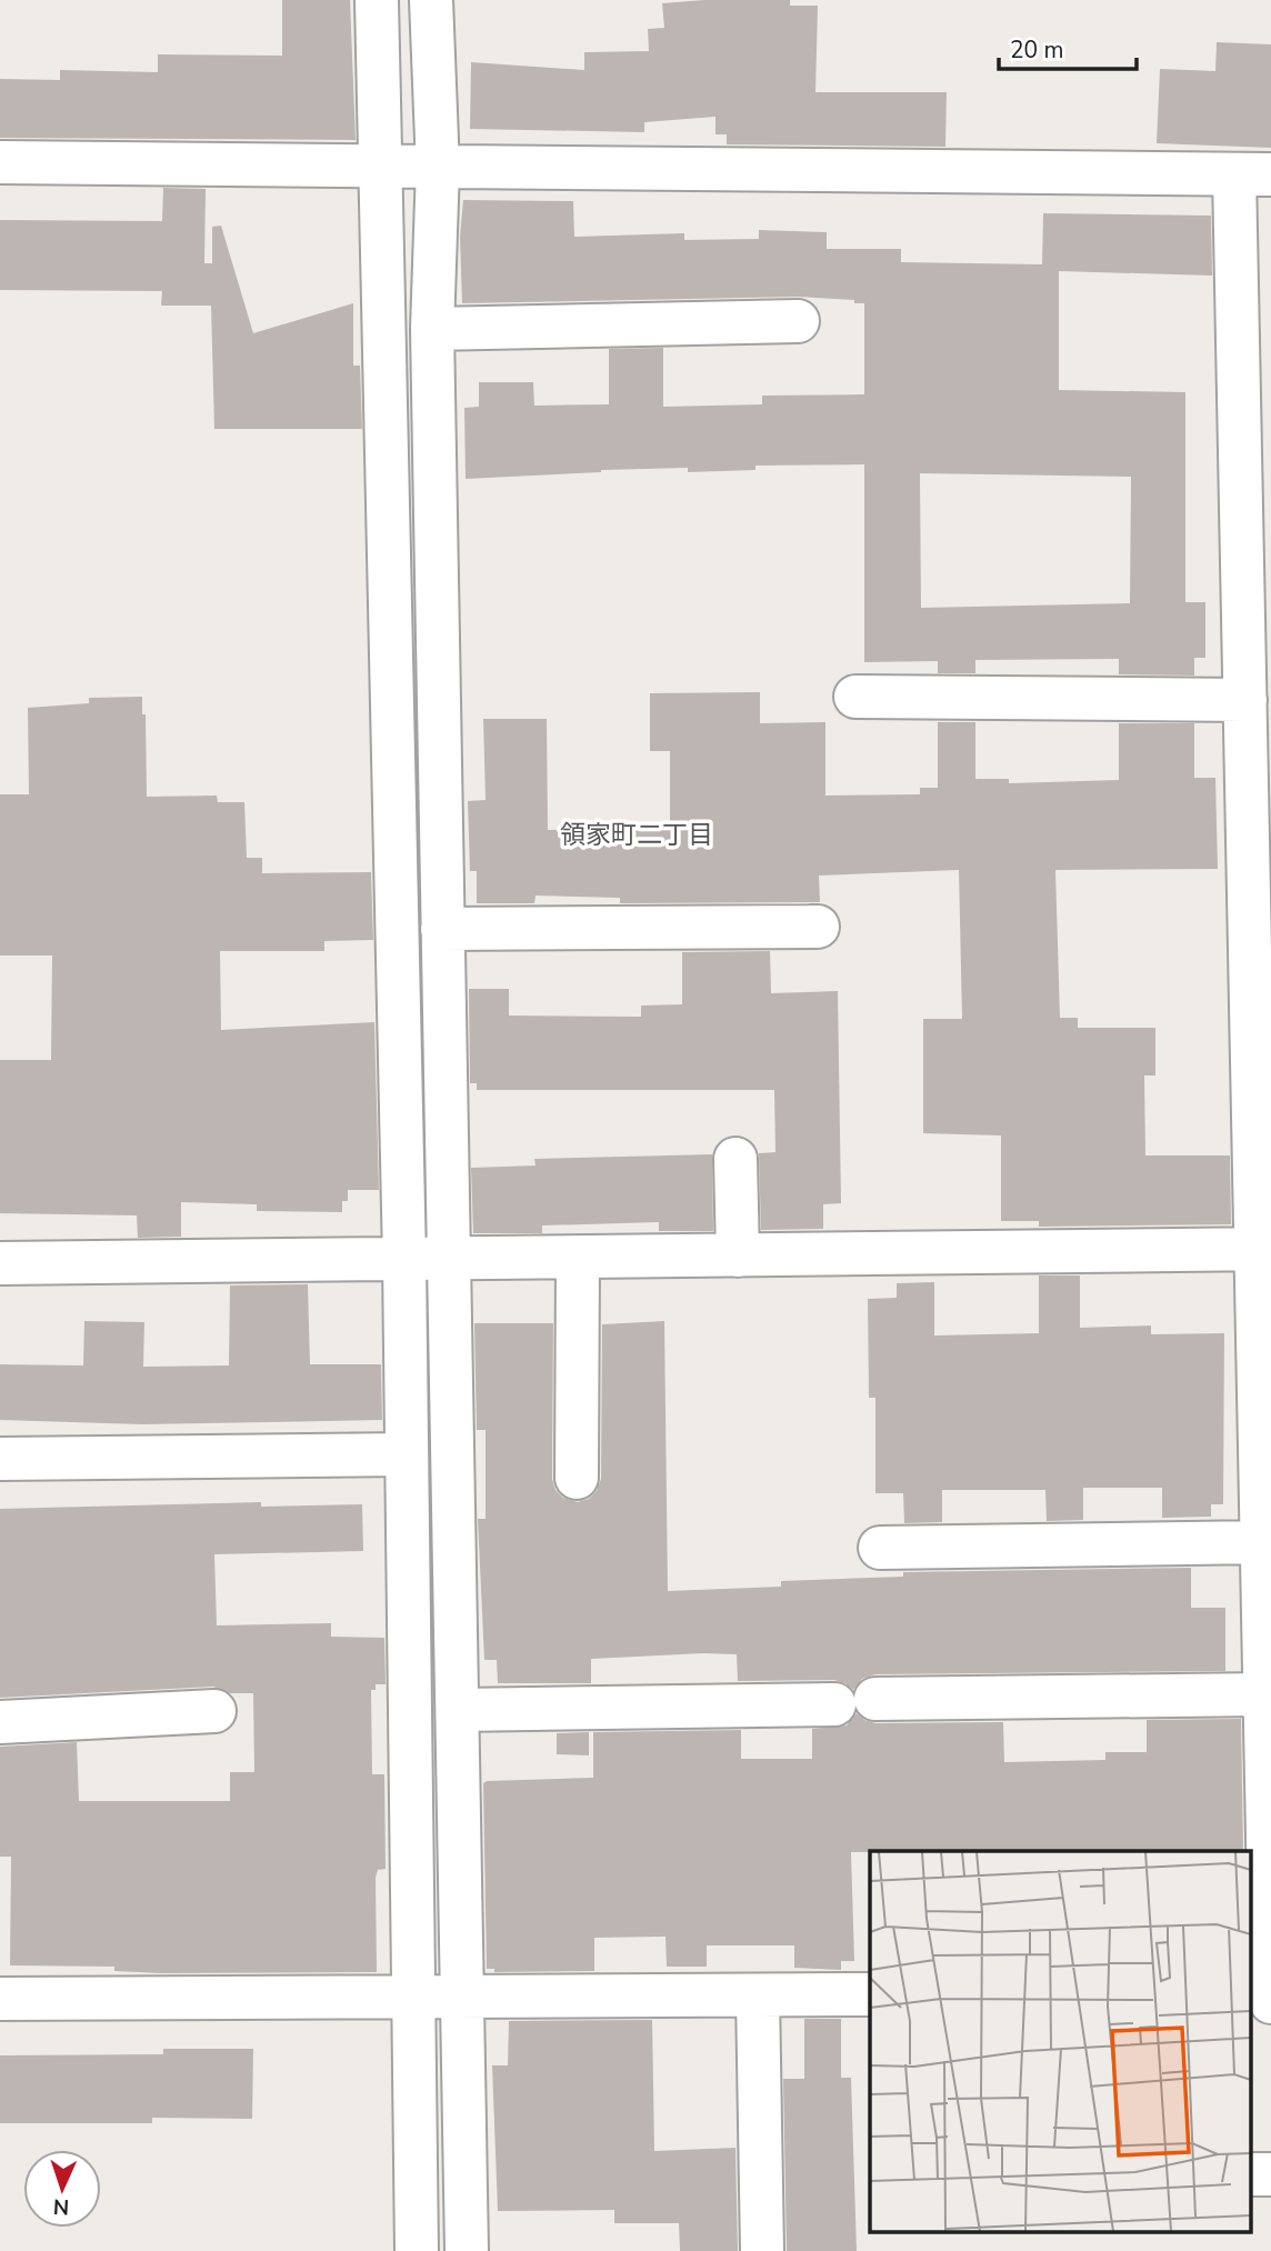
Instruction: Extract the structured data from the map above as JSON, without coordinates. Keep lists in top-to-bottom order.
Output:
{
  "districts": ["領家町二丁目"],
  "scale_bar": "20 m",
  "north": "bottom"
}
